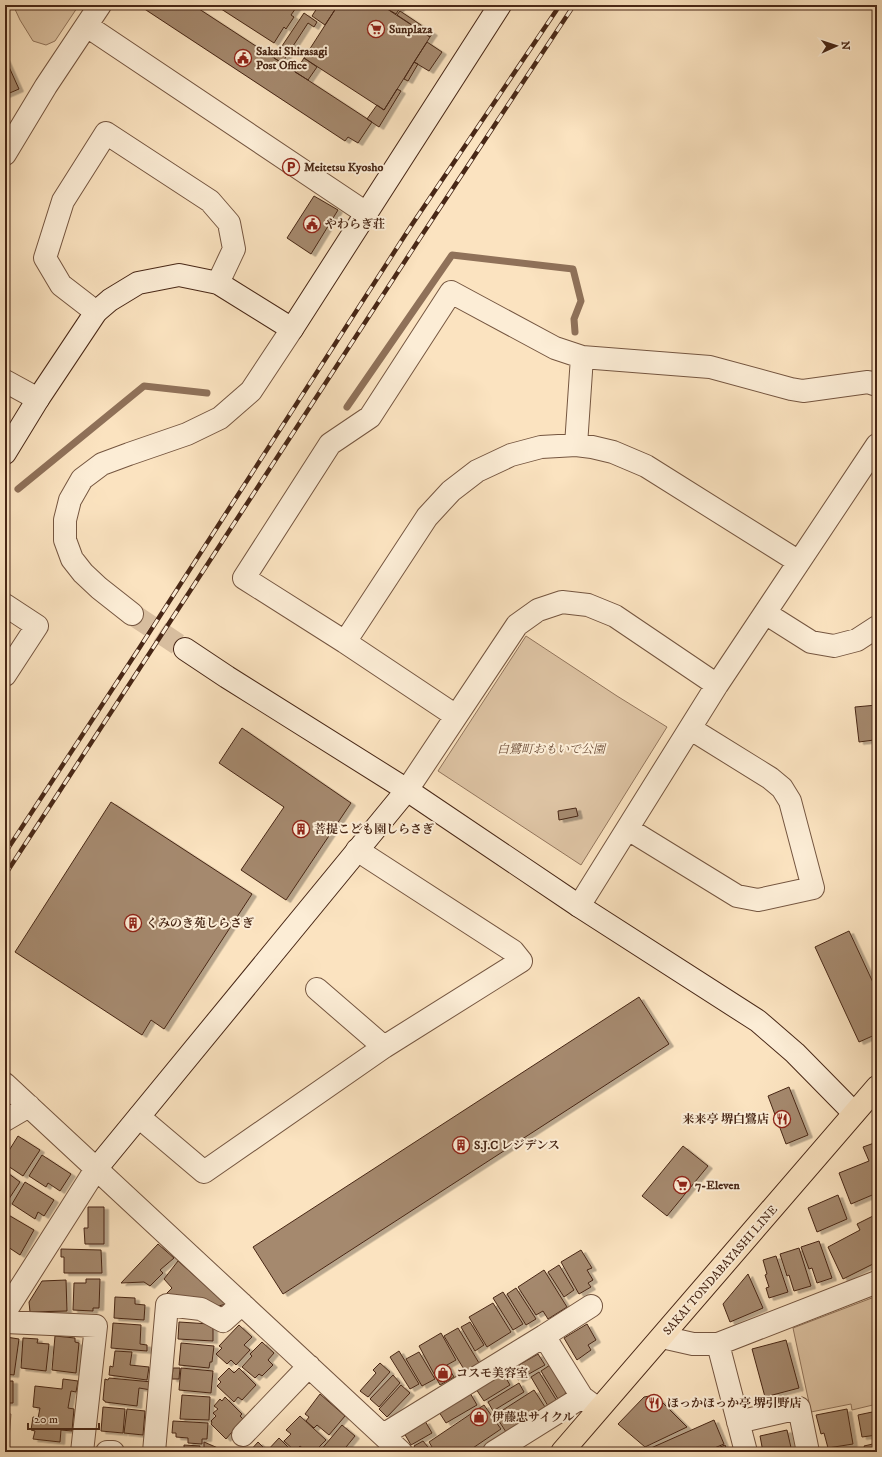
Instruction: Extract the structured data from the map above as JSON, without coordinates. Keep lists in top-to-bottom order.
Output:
{
  "streets": {
    "main road": ["SAKAI TONDABAYASHI LINE"]
  },
  "parks": ["白鷺町おもいで公園"],
  "places": {
    "supermarket": ["Sunplaza", "7-Eleven"],
    "public building": ["Sakai Shirasagi Post Office", "やわらぎ荘"],
    "parking": ["Meitetsu Kyosho"],
    "building": ["菩提こども園しらさぎ", "くみのき苑しらさぎ", "S.J.C レジデンス"],
    "restaurant": ["来来亭 堺白鷺店", "ほっかほっか亭 堺引野店"],
    "shop": ["コスモ美容室", "伊藤忠サイクル"]
  },
  "scale_bar": "20 m",
  "north": "right"
}
